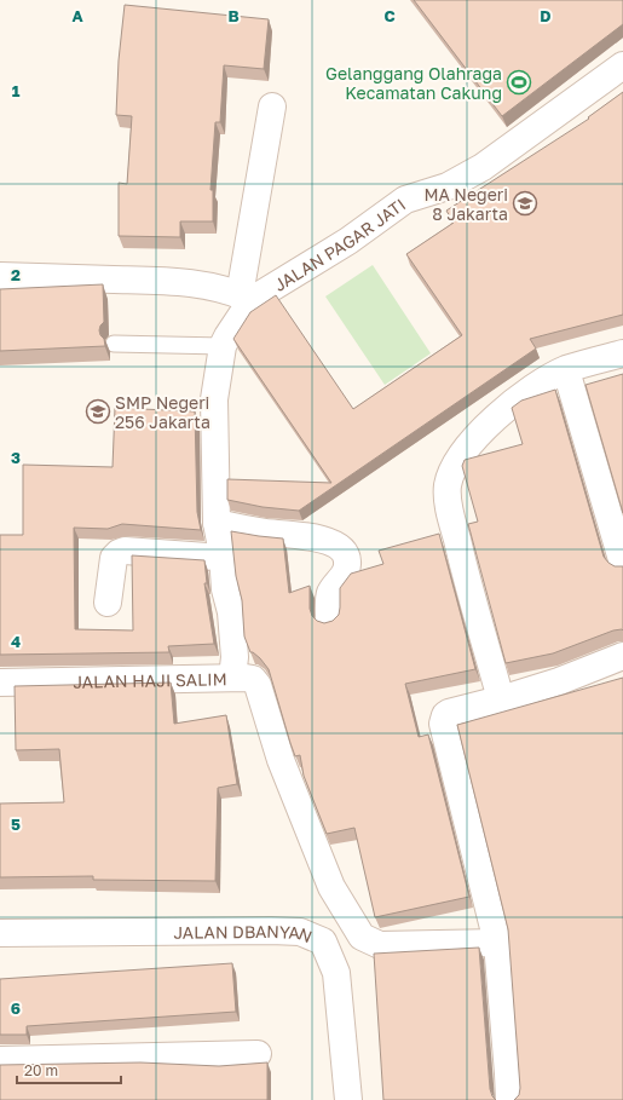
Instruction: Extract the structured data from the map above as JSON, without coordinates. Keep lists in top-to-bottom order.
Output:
{
  "streets": {
    "street": ["JALAN PAGAR JATI", "JALAN HAJI SALIM", "JALAN DBANYAN"]
  },
  "places": {
    "sports": ["Gelanggang Olahraga Kecamatan Cakung"],
    "school or university": ["MA Negeri 8 Jakarta", "SMP Negeri 256 Jakarta"]
  },
  "scale_bar": "20 m",
  "grid": {
    "columns": [
      "A",
      "B",
      "C",
      "D"
    ],
    "rows": [
      "1",
      "2",
      "3",
      "4",
      "5",
      "6"
    ]
  }
}
